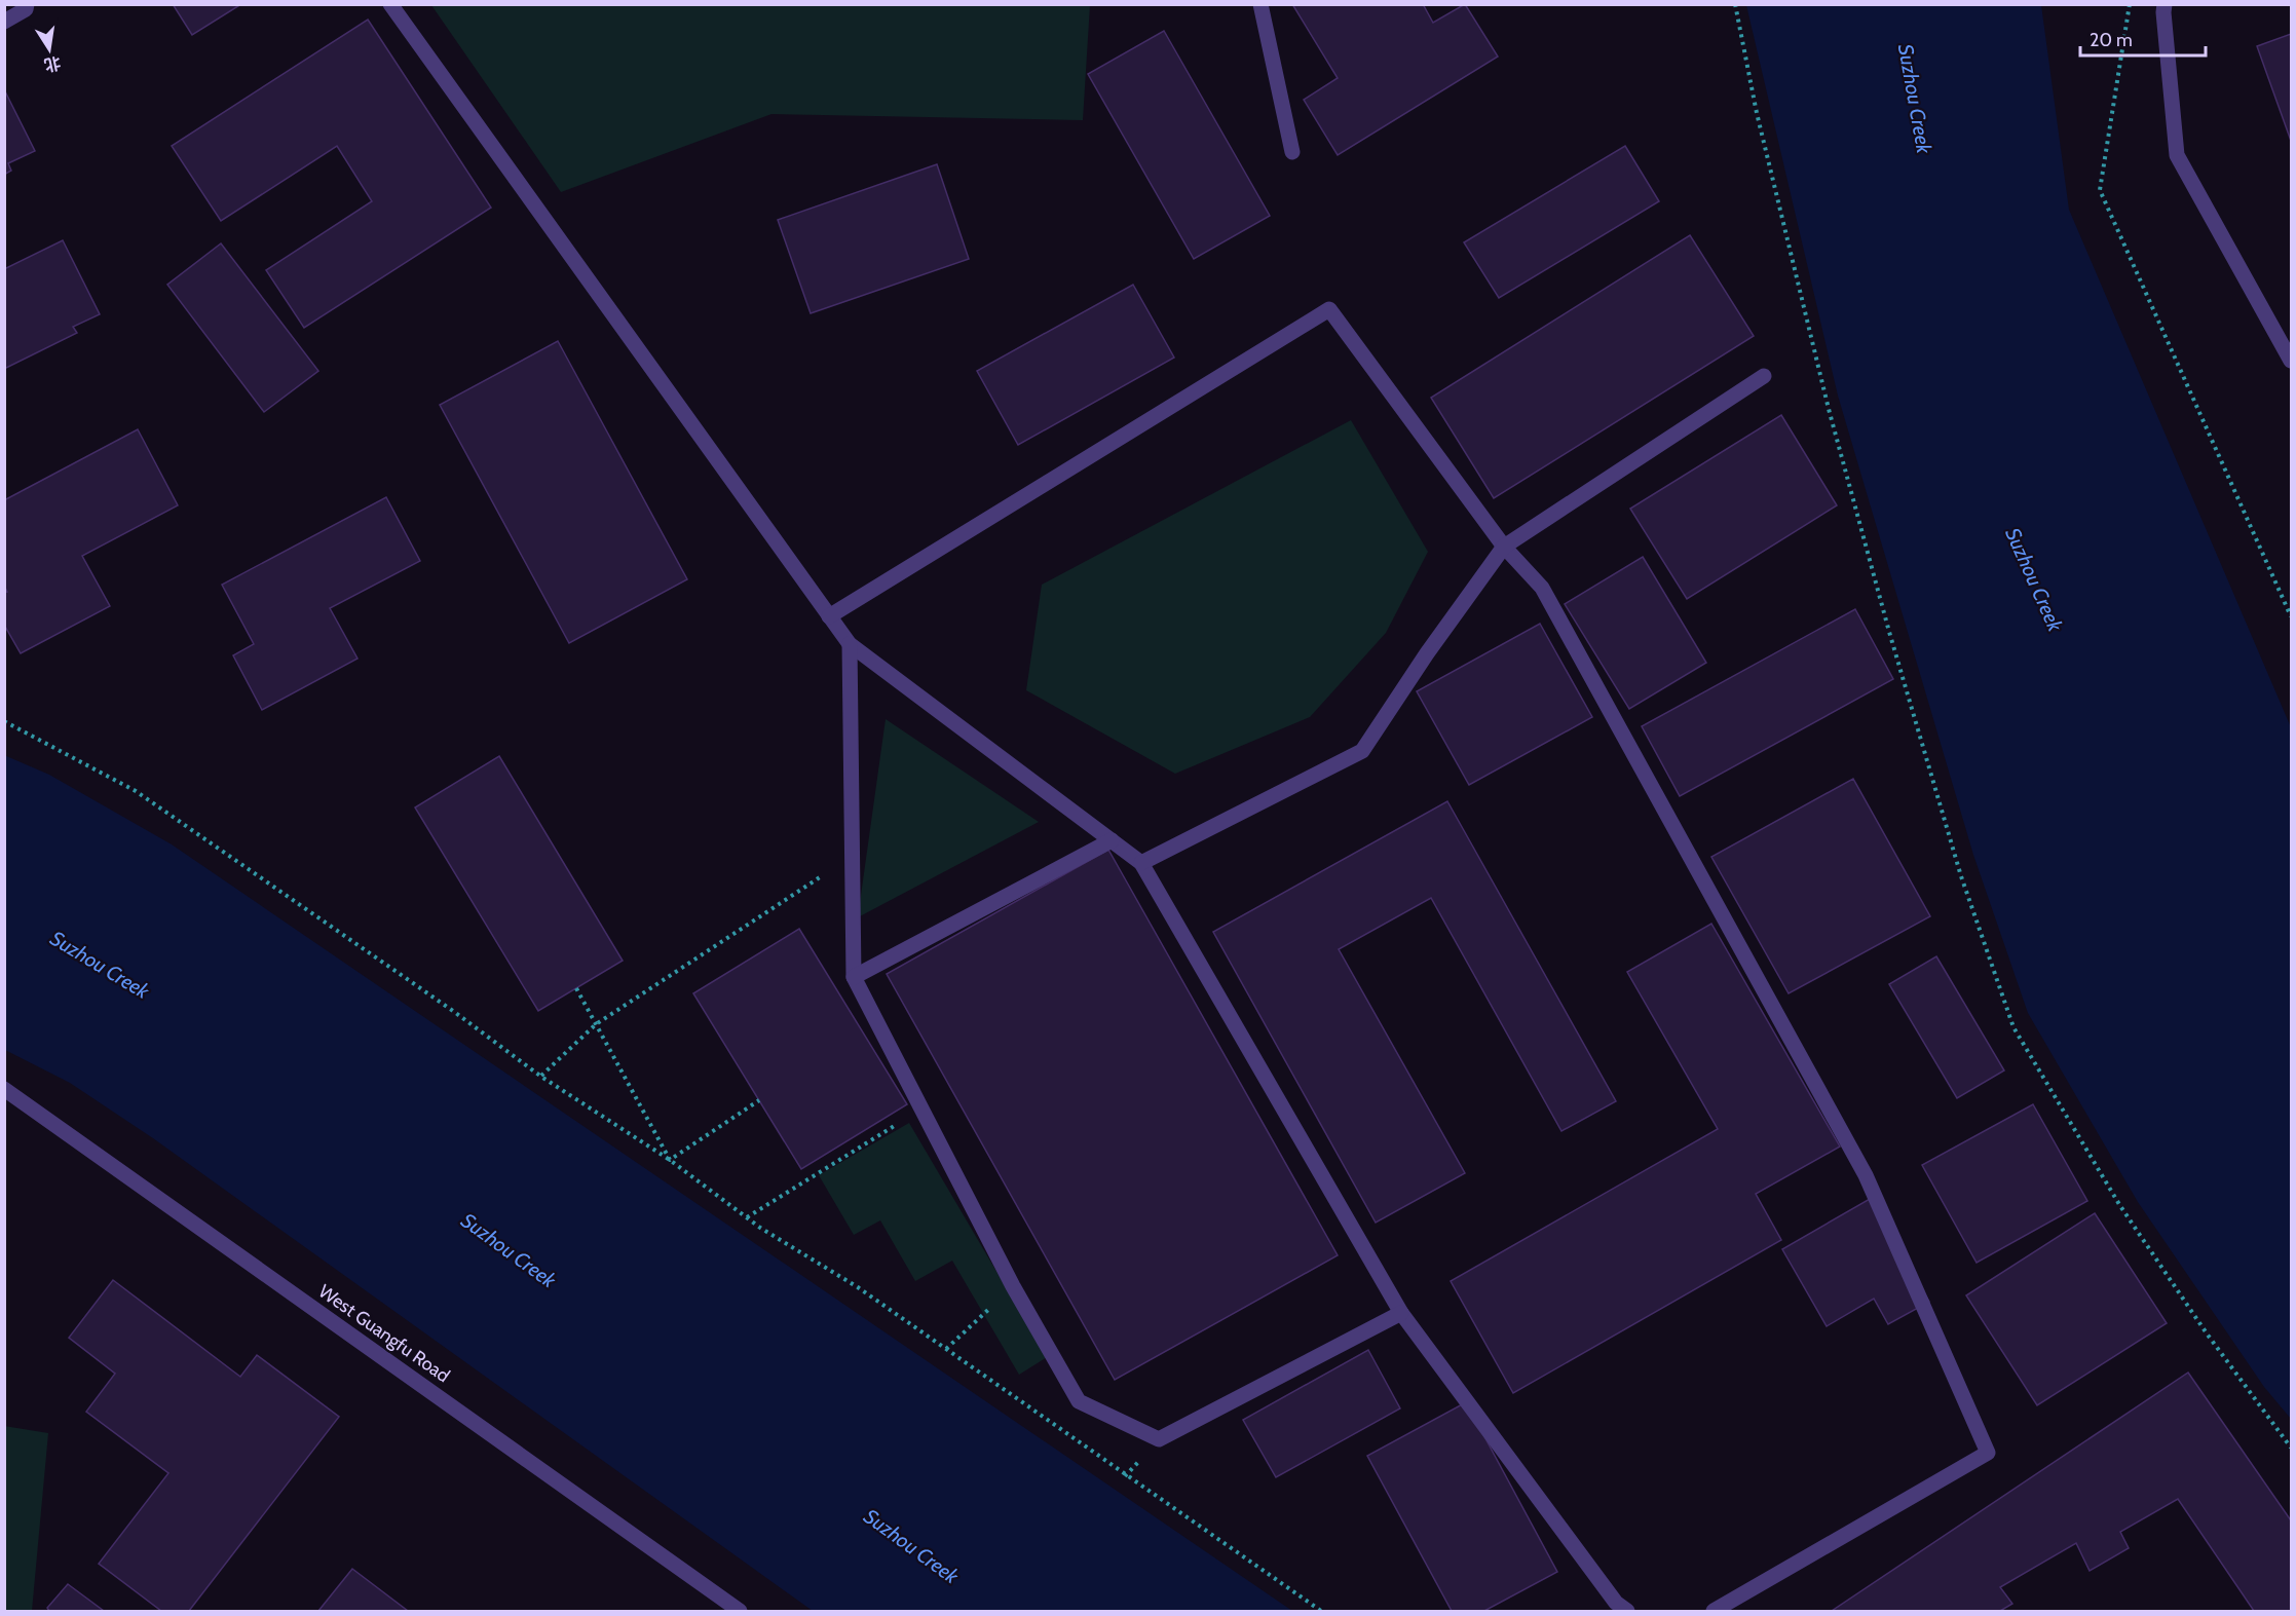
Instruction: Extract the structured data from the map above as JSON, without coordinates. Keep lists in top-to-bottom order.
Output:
{
  "streets": {
    "street": ["West Guangfu Road"]
  },
  "water": ["Suzhou Creek"],
  "scale_bar": "20 m",
  "north": "bottom"
}
